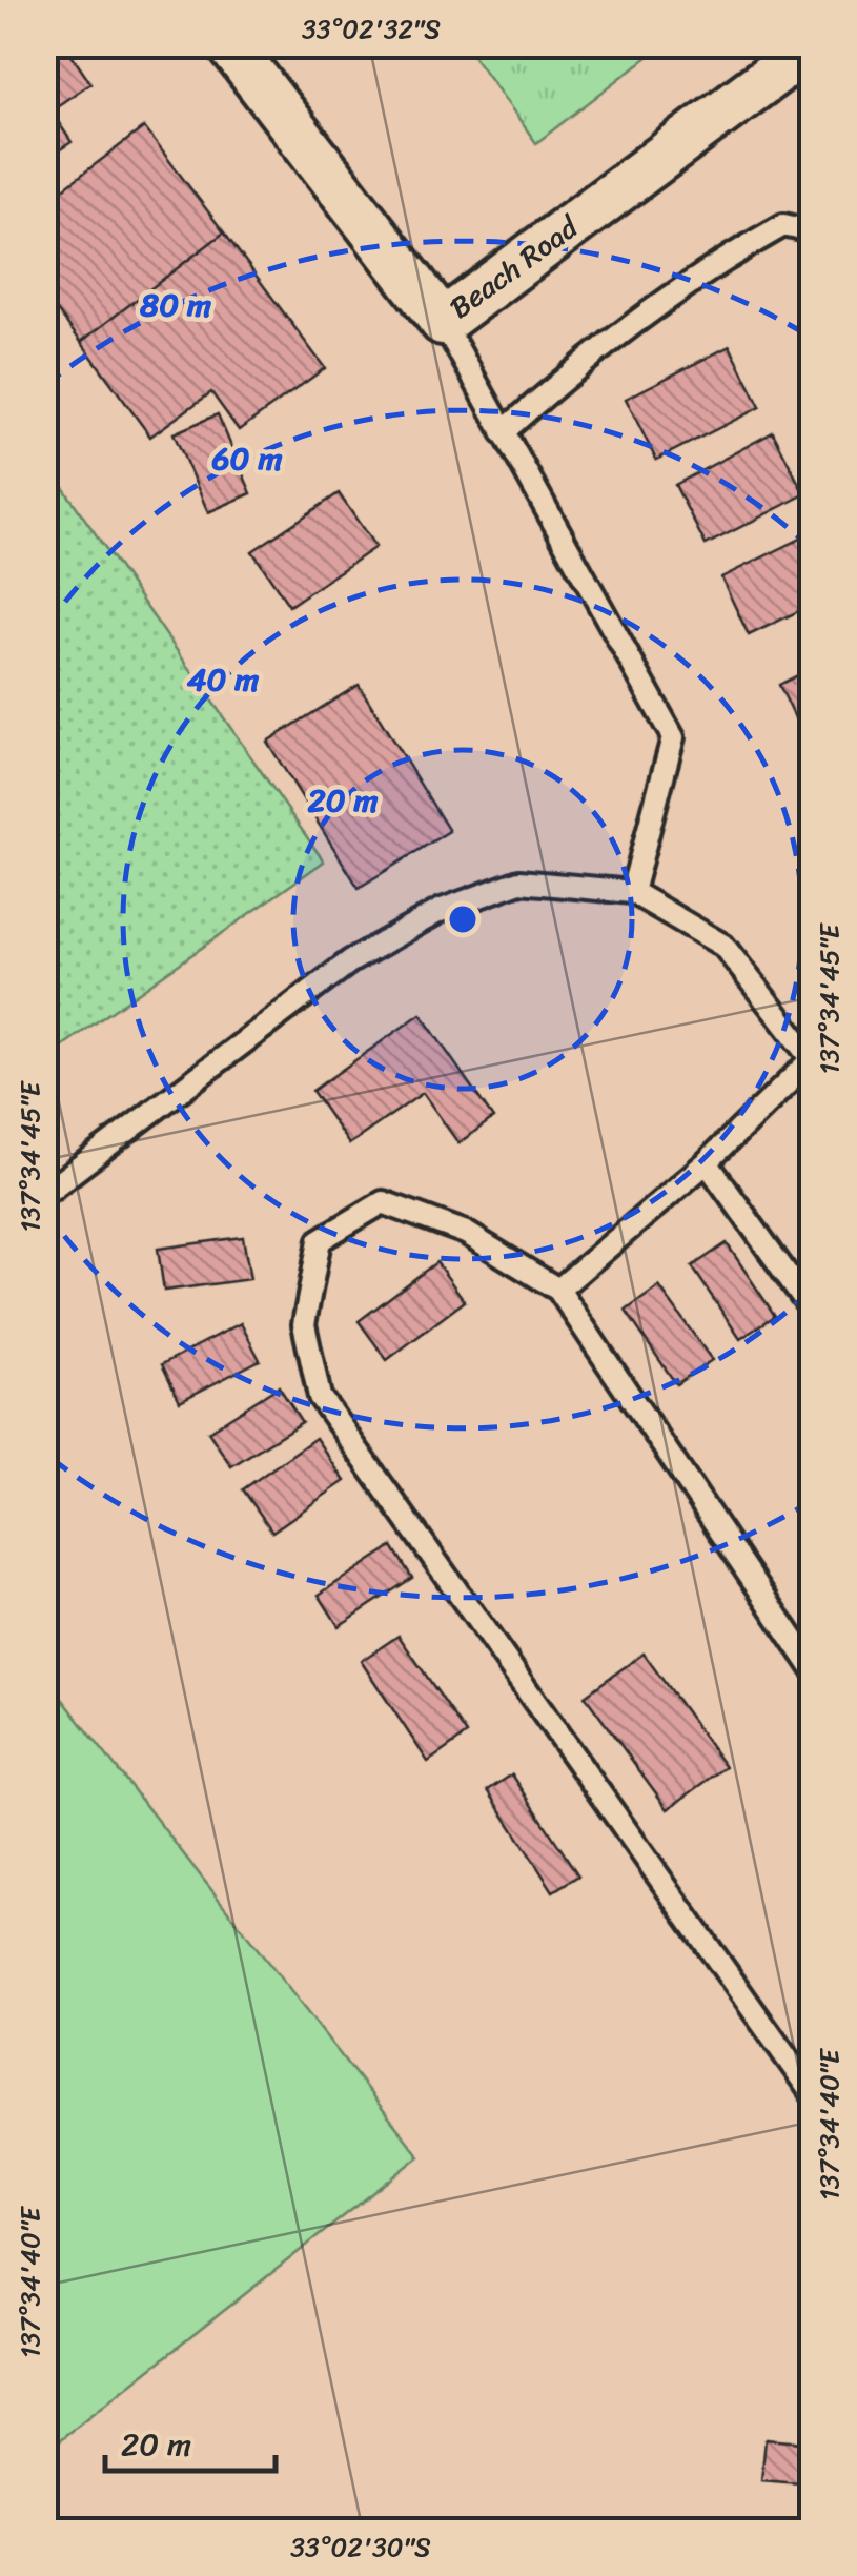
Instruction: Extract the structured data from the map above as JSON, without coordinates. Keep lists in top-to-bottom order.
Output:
{
  "streets": {
    "street": ["Beach Road"]
  },
  "scale_bar": "20 m",
  "coordinates": [
    "33°02'32\"S",
    "137°34'45\"E",
    "137°34'40\"E",
    "33°02'30\"S"
  ],
  "rings": [
    "80 m",
    "60 m",
    "40 m",
    "20 m"
  ]
}
